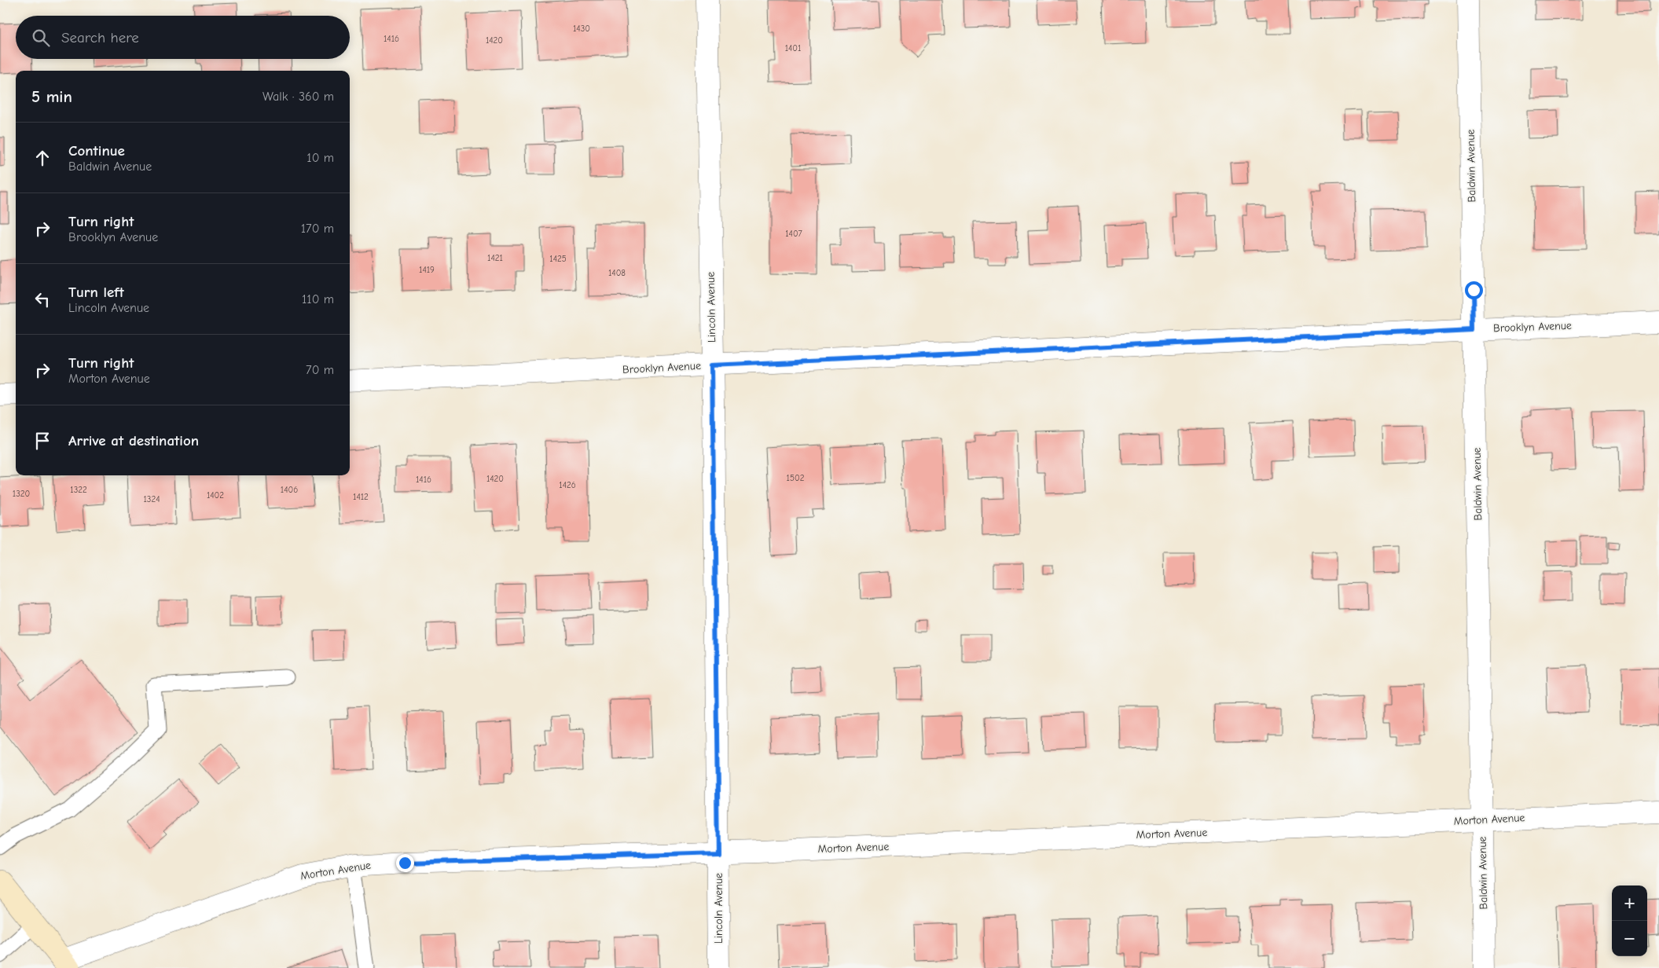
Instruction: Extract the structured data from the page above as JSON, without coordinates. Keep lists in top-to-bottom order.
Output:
{
  "streets": {
    "street": [
      "Baldwin Avenue",
      "Lincoln Avenue",
      "Brooklyn Avenue",
      "Morton Avenue"
    ]
  },
  "crossings": [
    ["Baldwin Avenue", "Brooklyn Avenue"],
    ["Baldwin Avenue", "Morton Avenue"],
    ["Lincoln Avenue", "Brooklyn Avenue"],
    ["Lincoln Avenue", "Morton Avenue"]
  ],
  "house_numbers": [
    "1430",
    "1416",
    "1420",
    "1401",
    "1407",
    "1421",
    "1425",
    "1419",
    "1408",
    "1502",
    "1420",
    "1416",
    "1426",
    "1322",
    "1406",
    "1320",
    "1402",
    "1412",
    "1324"
  ],
  "page": {
    "search": "Search here",
    "heading": ["5 min", "Walk · 360 m"],
    "list": [
      ["Continue", "Baldwin Avenue", "10 m"],
      ["Turn right", "Brooklyn Avenue", "170 m"],
      ["Turn left", "Lincoln Avenue", "110 m"],
      ["Turn right", "Morton Avenue", "70 m"],
      "Arrive at destination"
    ],
    "map_buttons": ["+", "−"]
  }
}
